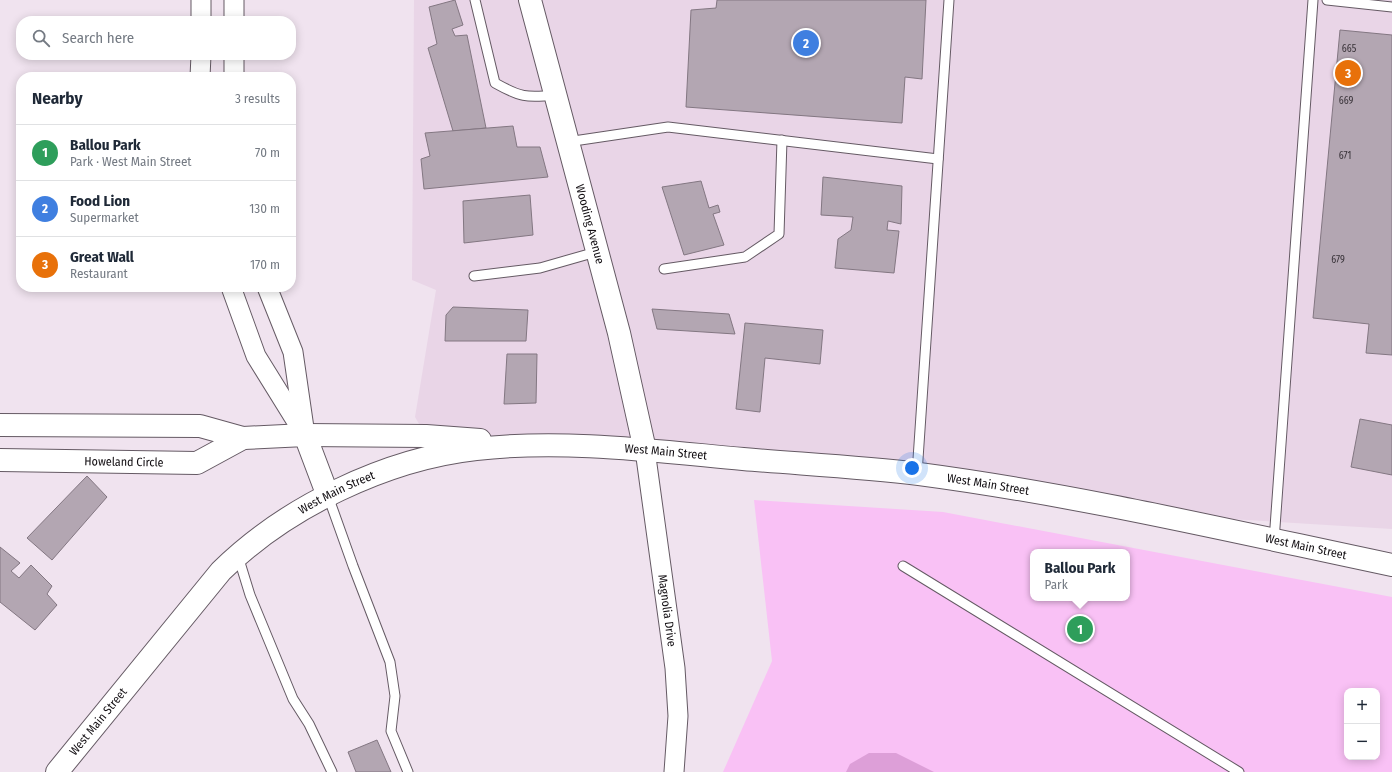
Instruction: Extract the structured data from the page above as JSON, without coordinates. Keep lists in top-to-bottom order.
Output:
{
  "streets": {
    "main road": ["Wooding Avenue", "West Main Street", "Howeland Circle"],
    "street": ["Magnolia Drive"]
  },
  "crossings": [
    ["Wooding Avenue", "West Main Street"],
    ["Wooding Avenue", "Magnolia Drive"],
    ["West Main Street", "Howeland Circle"],
    ["West Main Street", "Magnolia Drive"]
  ],
  "house_numbers": [
    "665",
    "669",
    "671",
    "679"
  ],
  "page": {
    "search": "Search here",
    "pins": ["2", "3", "1"],
    "heading": ["Nearby", "3 results"],
    "list": [
      {
        "mark": "1",
        "name": "Ballou Park",
        "note": "Park · West Main Street",
        "value": "70 m"
      },
      {
        "mark": "2",
        "name": "Food Lion",
        "note": "Supermarket",
        "value": "130 m"
      },
      {
        "mark": "3",
        "name": "Great Wall",
        "note": "Restaurant",
        "value": "170 m"
      }
    ],
    "popup": ["Ballou Park", "Park"],
    "map_buttons": ["+", "−"]
  }
}
